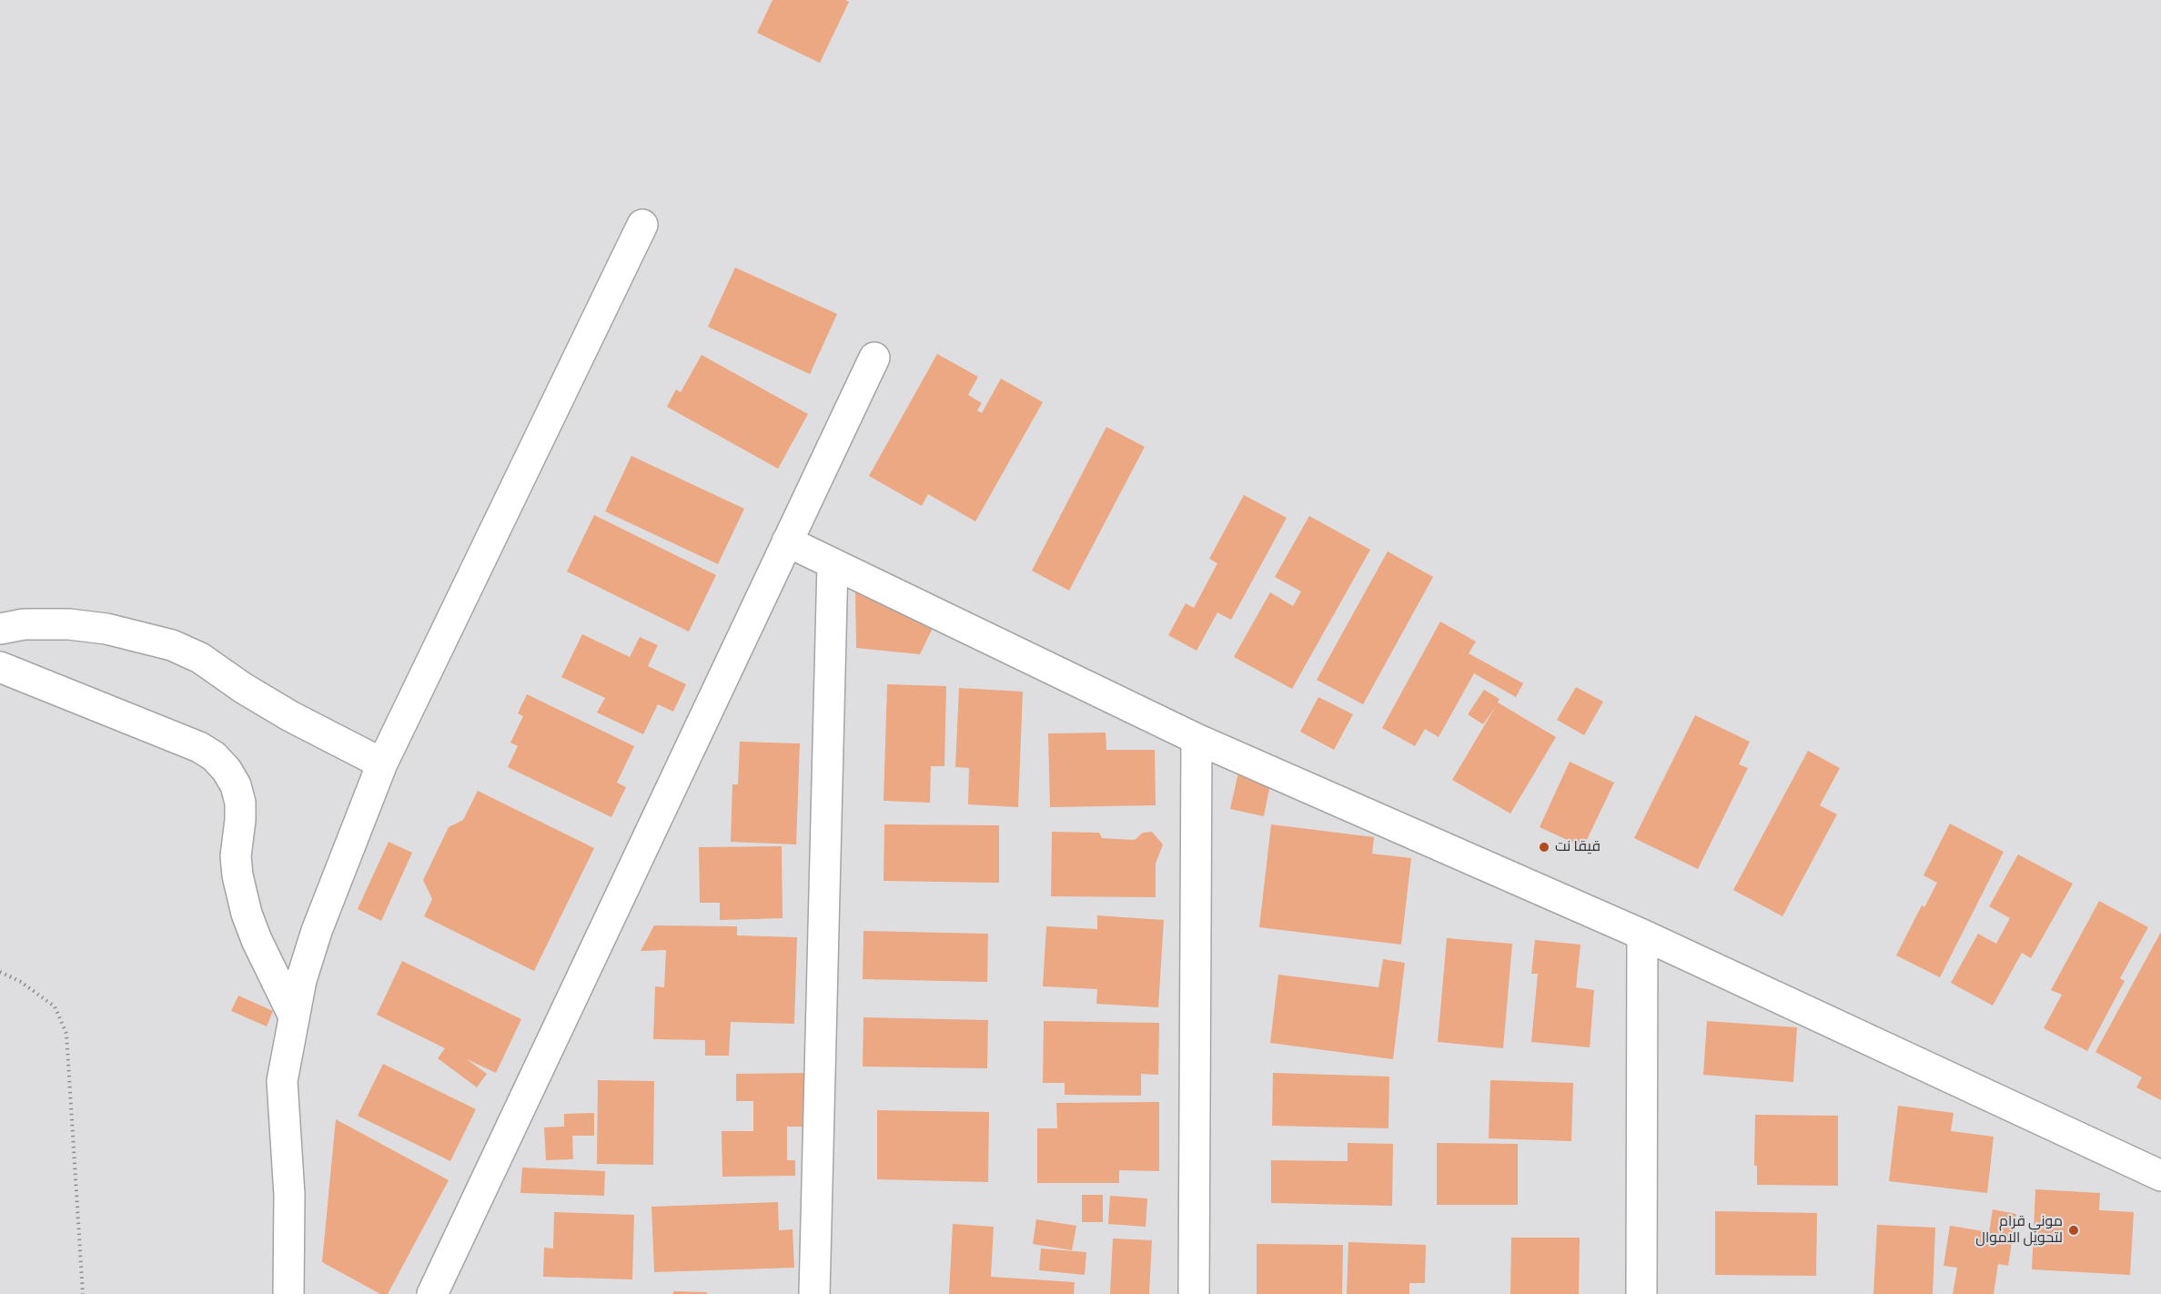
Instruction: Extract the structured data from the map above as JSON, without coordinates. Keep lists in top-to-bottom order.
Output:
{
  "places": ["قيقا نت", "موني قرام لتحويل الاموال"]
}
